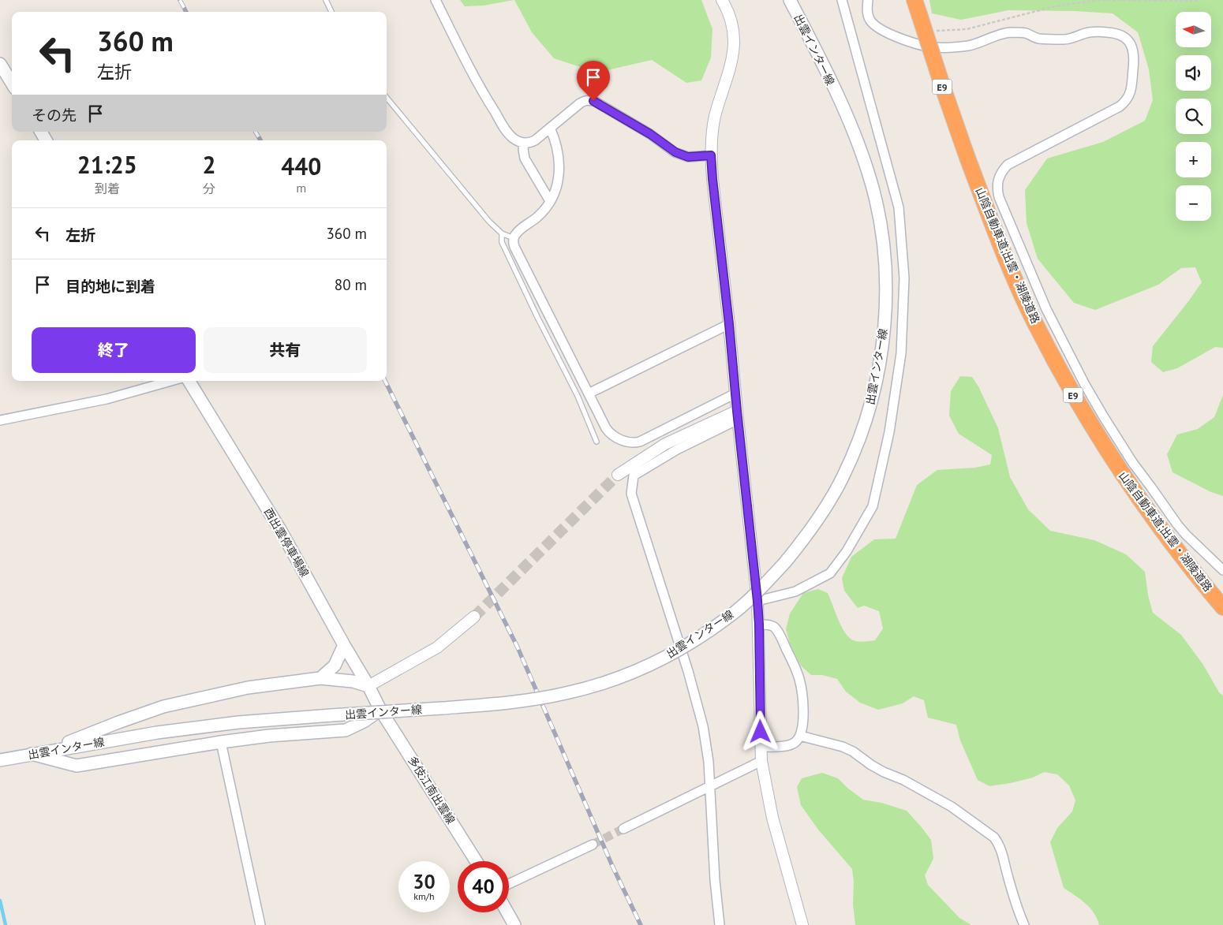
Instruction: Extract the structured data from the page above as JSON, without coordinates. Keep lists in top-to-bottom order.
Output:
{
  "streets": {
    "highway": ["E9", "山陰自動車道;出雲・湖陵道路"],
    "main road": ["出雲インター線", "西出雲停車場線", "多伎江南出雲線"]
  },
  "crossings": [
    ["西出雲停車場線", "多伎江南出雲線"]
  ],
  "north": "left",
  "page": {
    "map_buttons": ["+", "−"],
    "turn": ["360 m", "左折"],
    "then": "その先",
    "eta": [
      "21:25",
      "到着",
      "2",
      "分",
      "440",
      "m"
    ],
    "list": [
      {
        "name": "左折",
        "value": "360 m"
      },
      {
        "name": "目的地に到着",
        "value": "80 m"
      }
    ],
    "buttons": ["終了", "共有"],
    "speed": "30 km/h",
    "limit": "40"
  }
}
